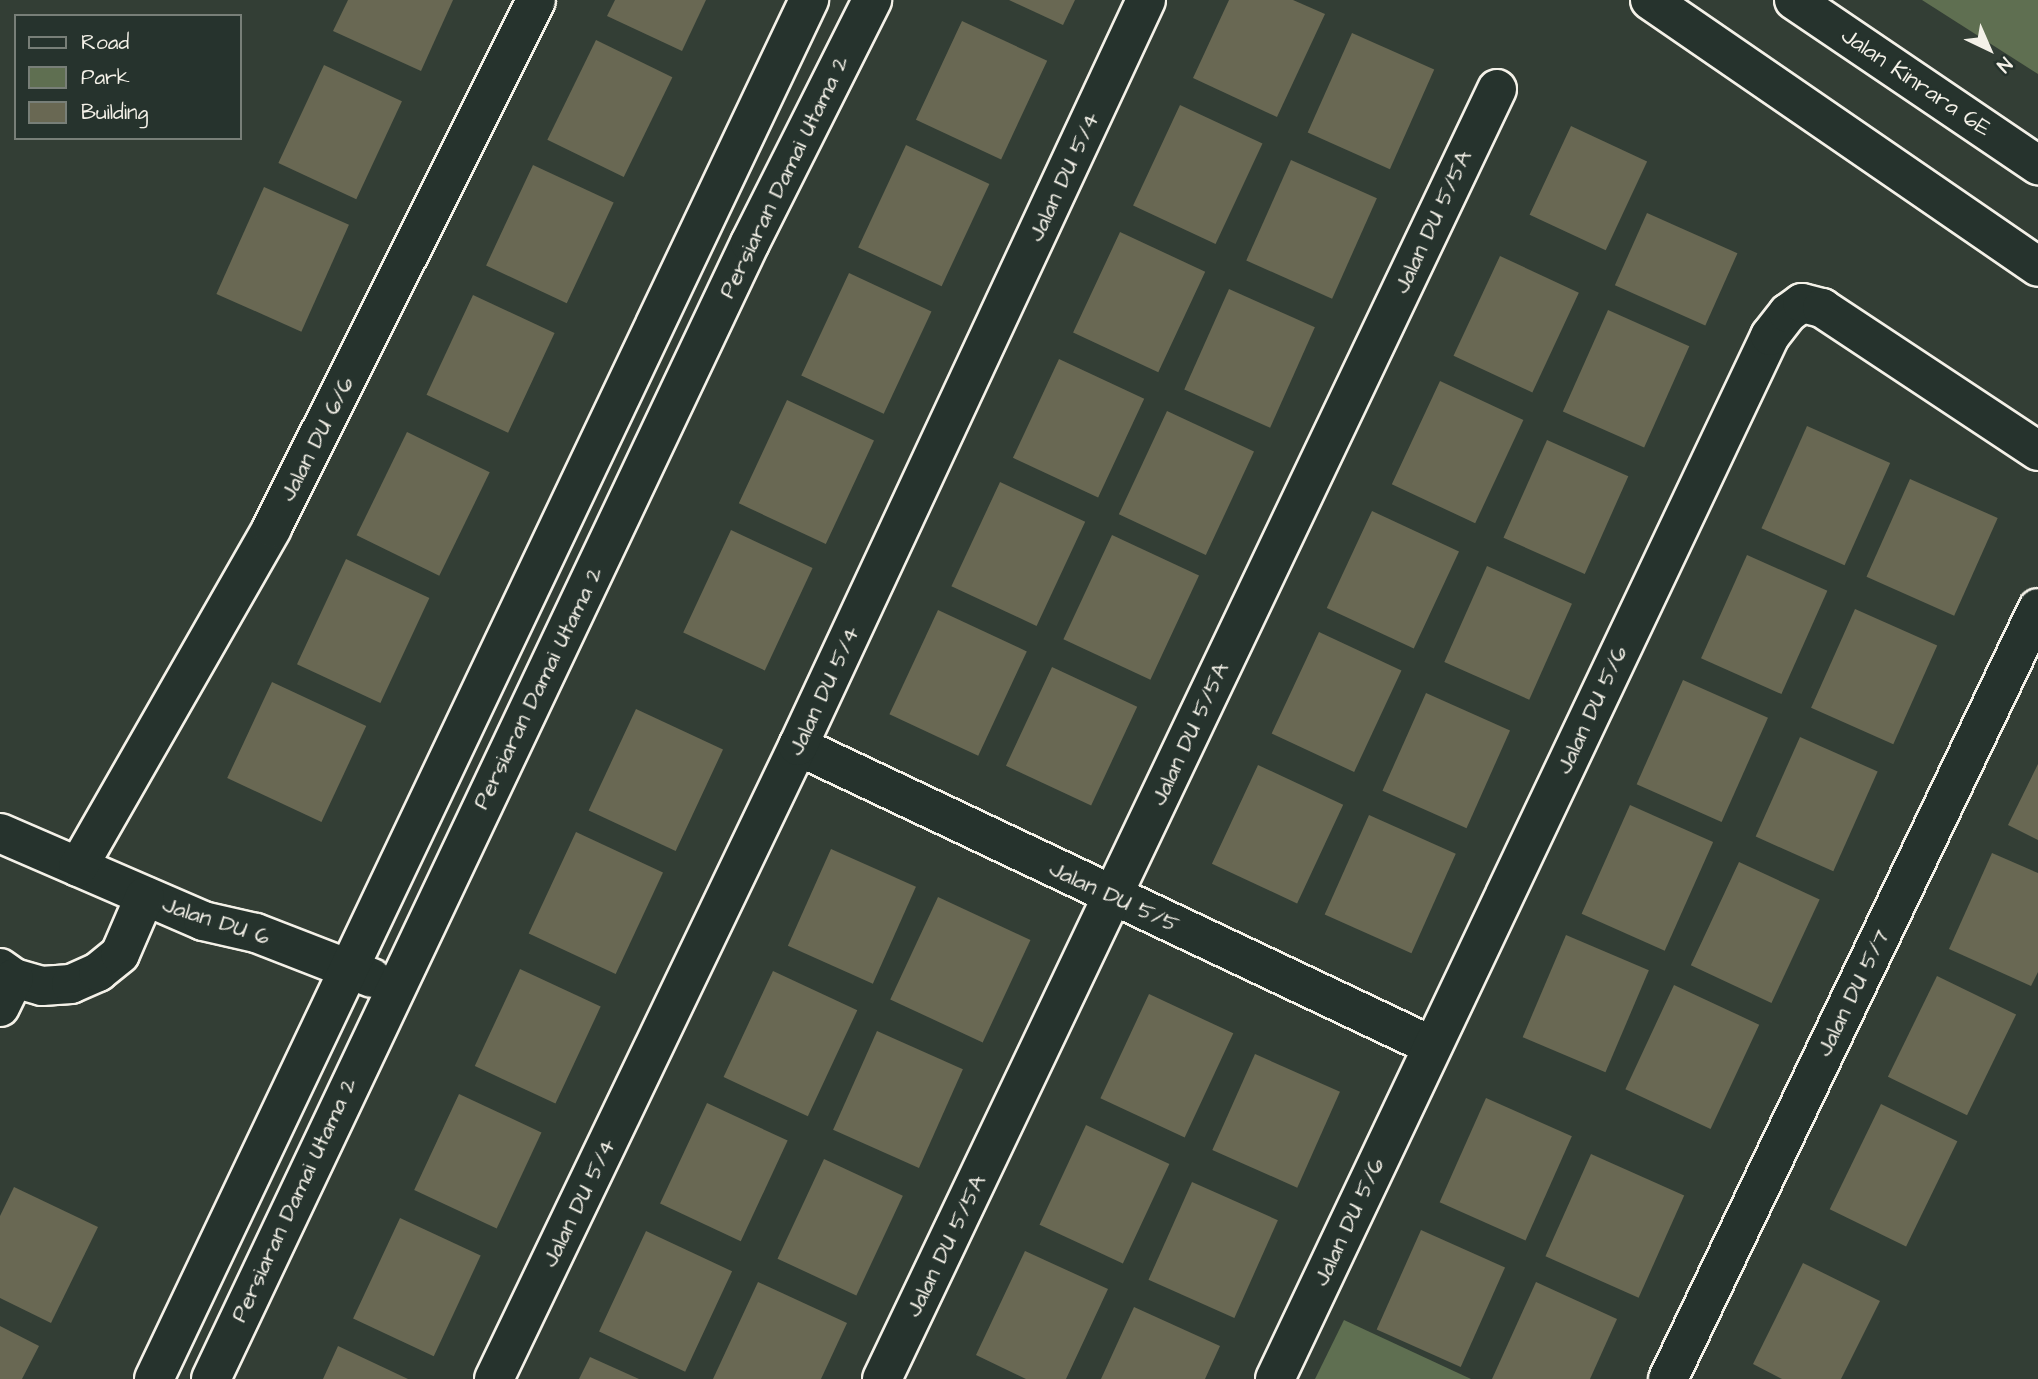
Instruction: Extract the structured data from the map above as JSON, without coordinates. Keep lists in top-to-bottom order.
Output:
{
  "streets": {
    "street": [
      "Jalan Kinrara 6E",
      "Persiaran Damai Utama 2",
      "Jalan DU 5/4",
      "Jalan DU 5/5A",
      "Jalan DU 6/6",
      "Jalan DU 5/6",
      "Jalan DU 5/5",
      "Jalan DU 6",
      "Jalan DU 5/7"
    ]
  },
  "crossings": [
    ["Persiaran Damai Utama 2", "Jalan DU 6"],
    ["Jalan DU 5/4", "Jalan DU 5/5"],
    ["Jalan DU 5/5A", "Jalan DU 5/5"],
    ["Jalan DU 6/6", "Jalan DU 6"],
    ["Jalan DU 5/6", "Jalan DU 5/5"]
  ],
  "legend": ["Road", "Park", "Building"],
  "north": "bottom right"
}
